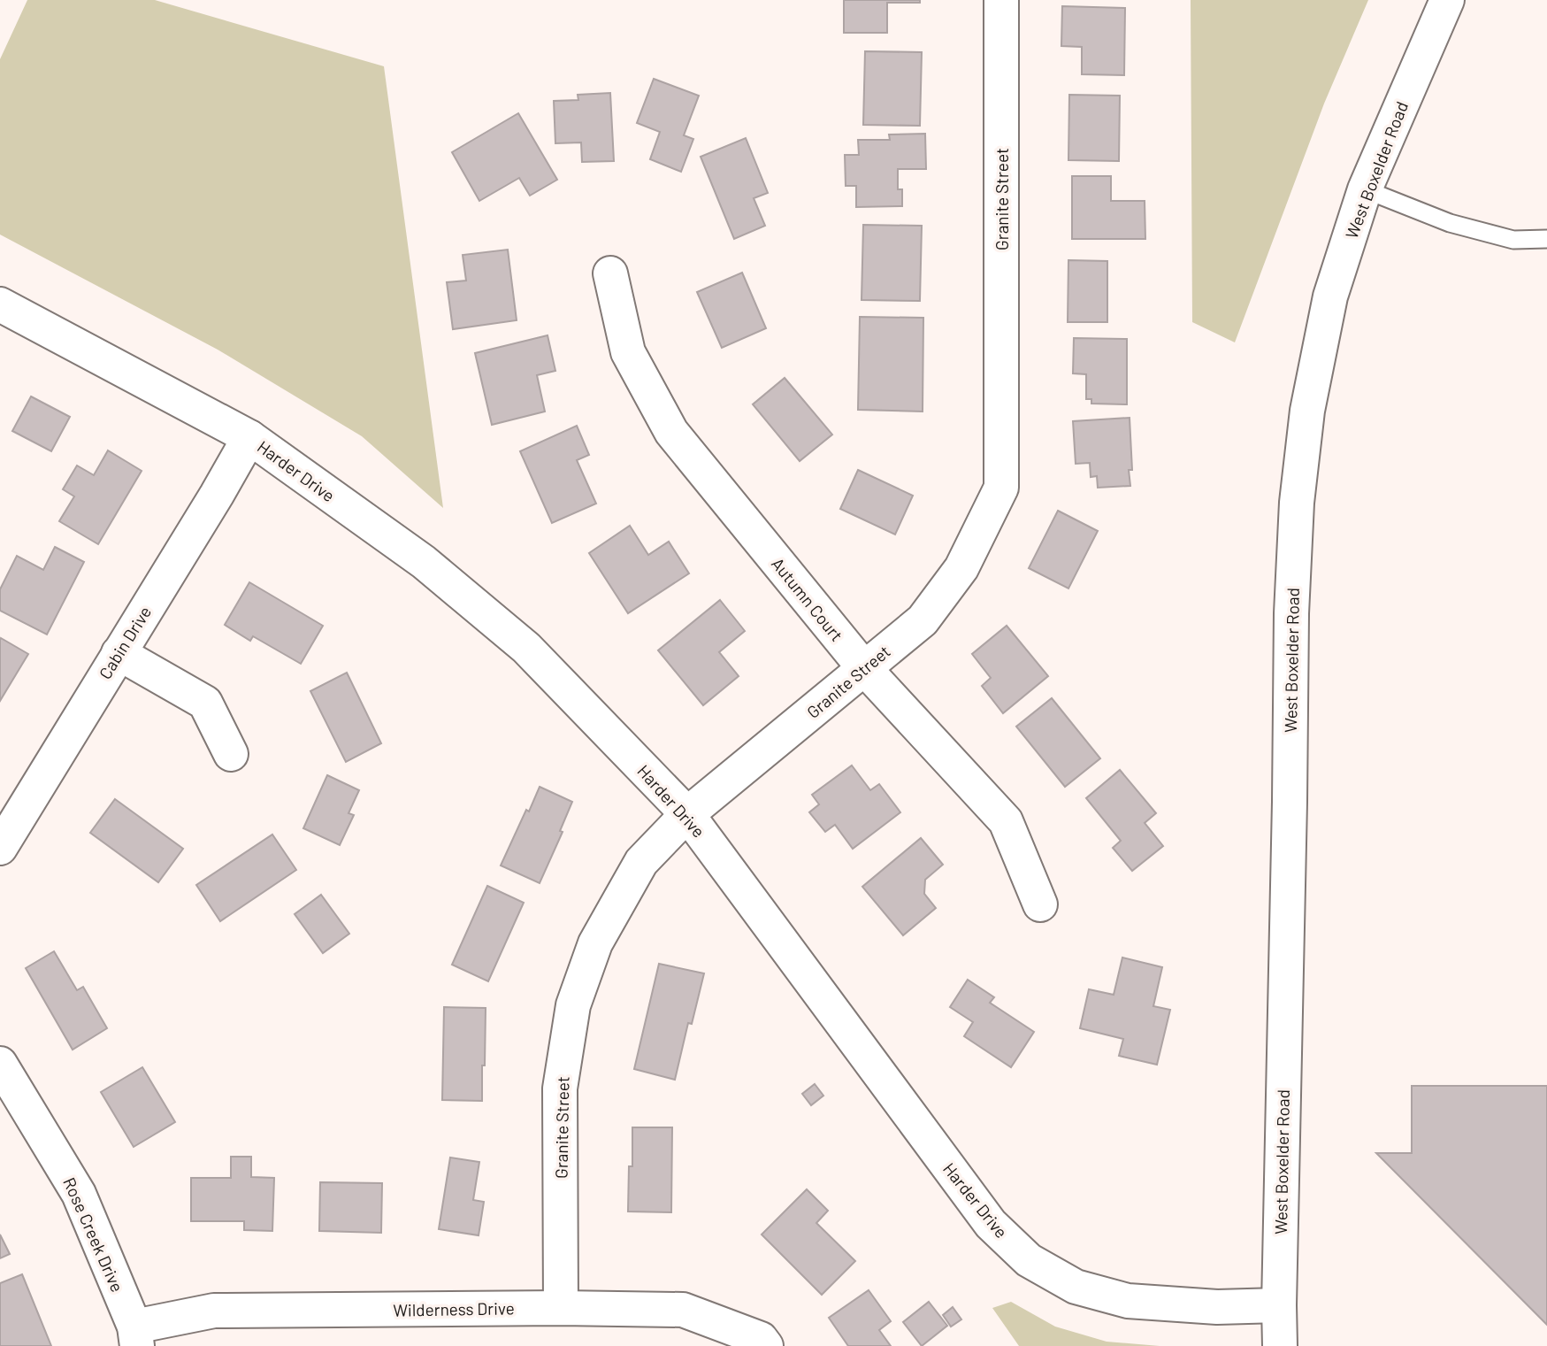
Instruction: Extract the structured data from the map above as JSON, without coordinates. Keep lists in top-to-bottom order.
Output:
{
  "streets": {
    "street": [
      "West Boxelder Road",
      "Granite Street",
      "Harder Drive",
      "Autumn Court",
      "Cabin Drive",
      "Rose Creek Drive",
      "Wilderness Drive"
    ]
  },
  "crossings": [
    ["West Boxelder Road", "Harder Drive"],
    ["Granite Street", "Harder Drive"],
    ["Granite Street", "Autumn Court"],
    ["Granite Street", "Wilderness Drive"],
    ["Harder Drive", "Cabin Drive"],
    ["Rose Creek Drive", "Wilderness Drive"]
  ]
}
